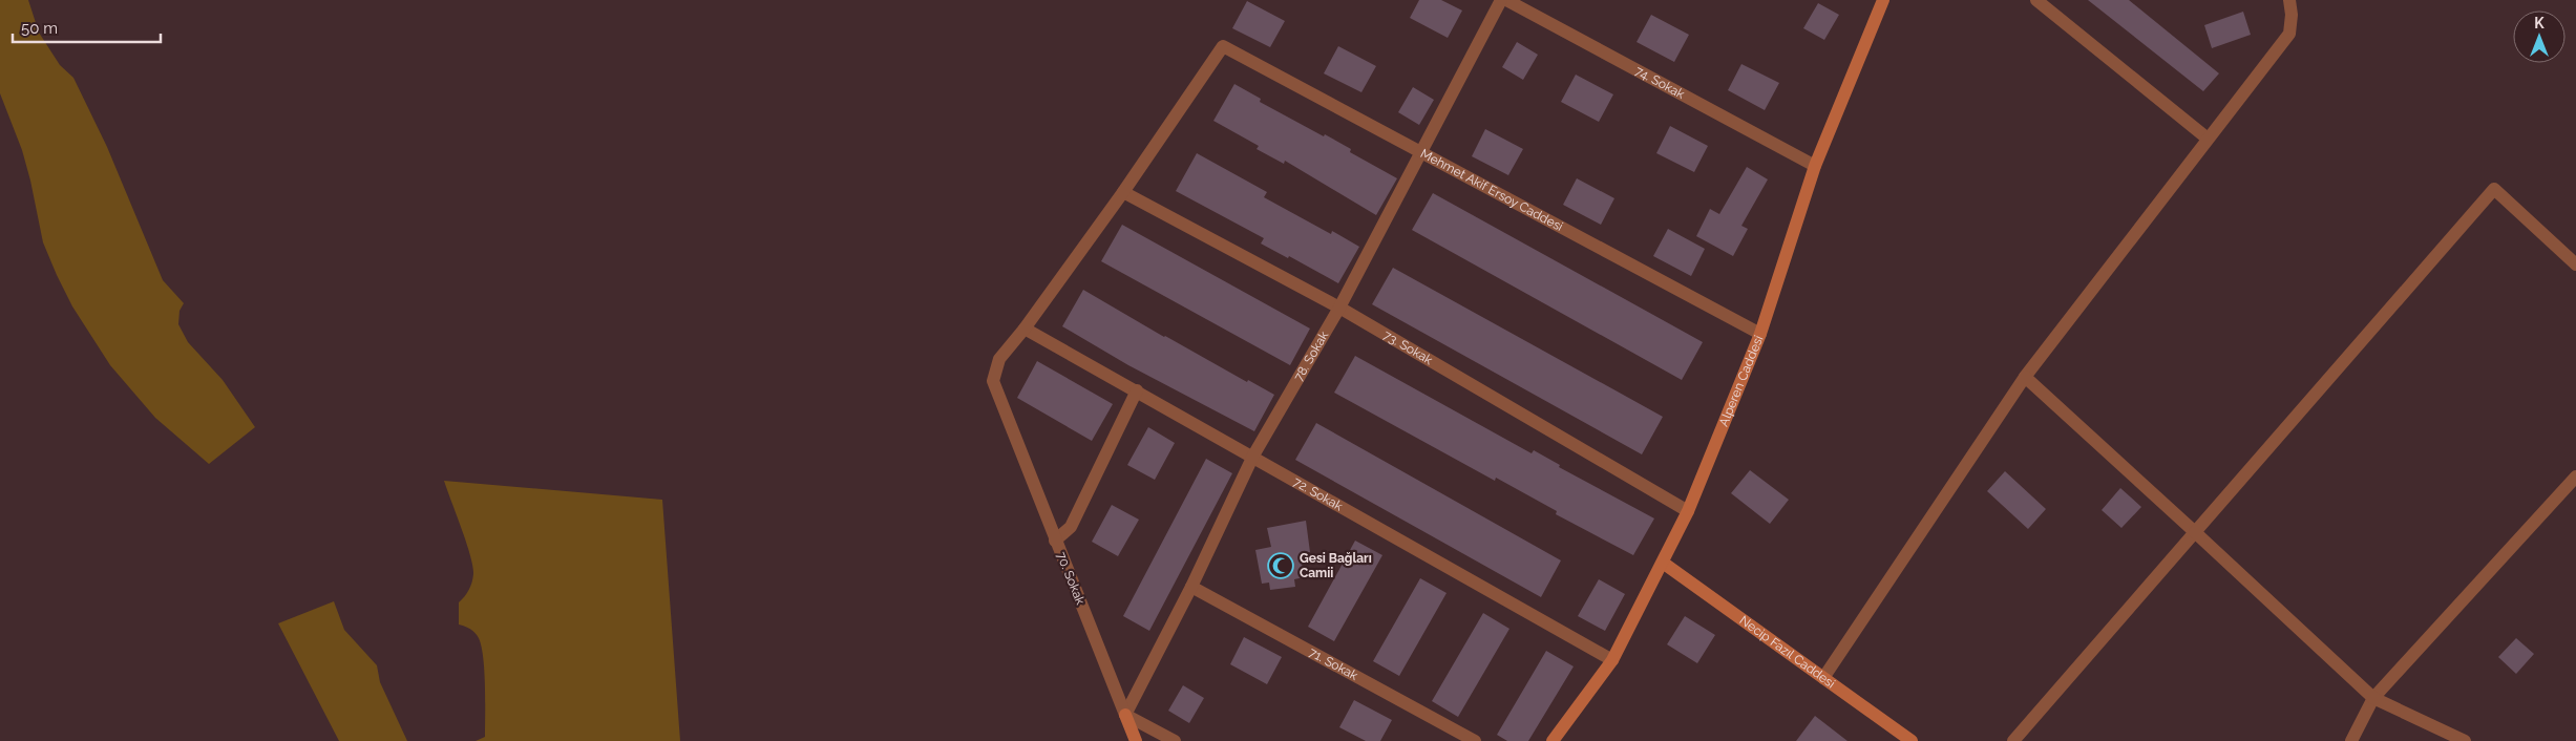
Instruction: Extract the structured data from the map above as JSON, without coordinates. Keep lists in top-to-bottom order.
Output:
{
  "streets": {
    "street": [
      "74. Sokak",
      "Mehmet Akif Ersoy Caddesi",
      "73. Sokak",
      "78. Sokak",
      "Alperen Caddesi",
      "72. Sokak",
      "70. Sokak",
      "Necip Fazıl Caddesi",
      "71. Sokak"
    ]
  },
  "crossings": [
    ["74. Sokak", "Alperen Caddesi"],
    ["Mehmet Akif Ersoy Caddesi", "73. Sokak"],
    ["Mehmet Akif Ersoy Caddesi", "78. Sokak"],
    ["Mehmet Akif Ersoy Caddesi", "Alperen Caddesi"],
    ["73. Sokak", "78. Sokak"],
    ["73. Sokak", "Alperen Caddesi"],
    ["78. Sokak", "72. Sokak"],
    ["78. Sokak", "70. Sokak"],
    ["78. Sokak", "71. Sokak"],
    ["Alperen Caddesi", "72. Sokak"],
    ["Alperen Caddesi", "Necip Fazıl Caddesi"],
    ["72. Sokak", "70. Sokak"]
  ],
  "places": {
    "mosque": ["Gesi Bağları Camii"]
  },
  "scale_bar": "50 m",
  "north": "top"
}
